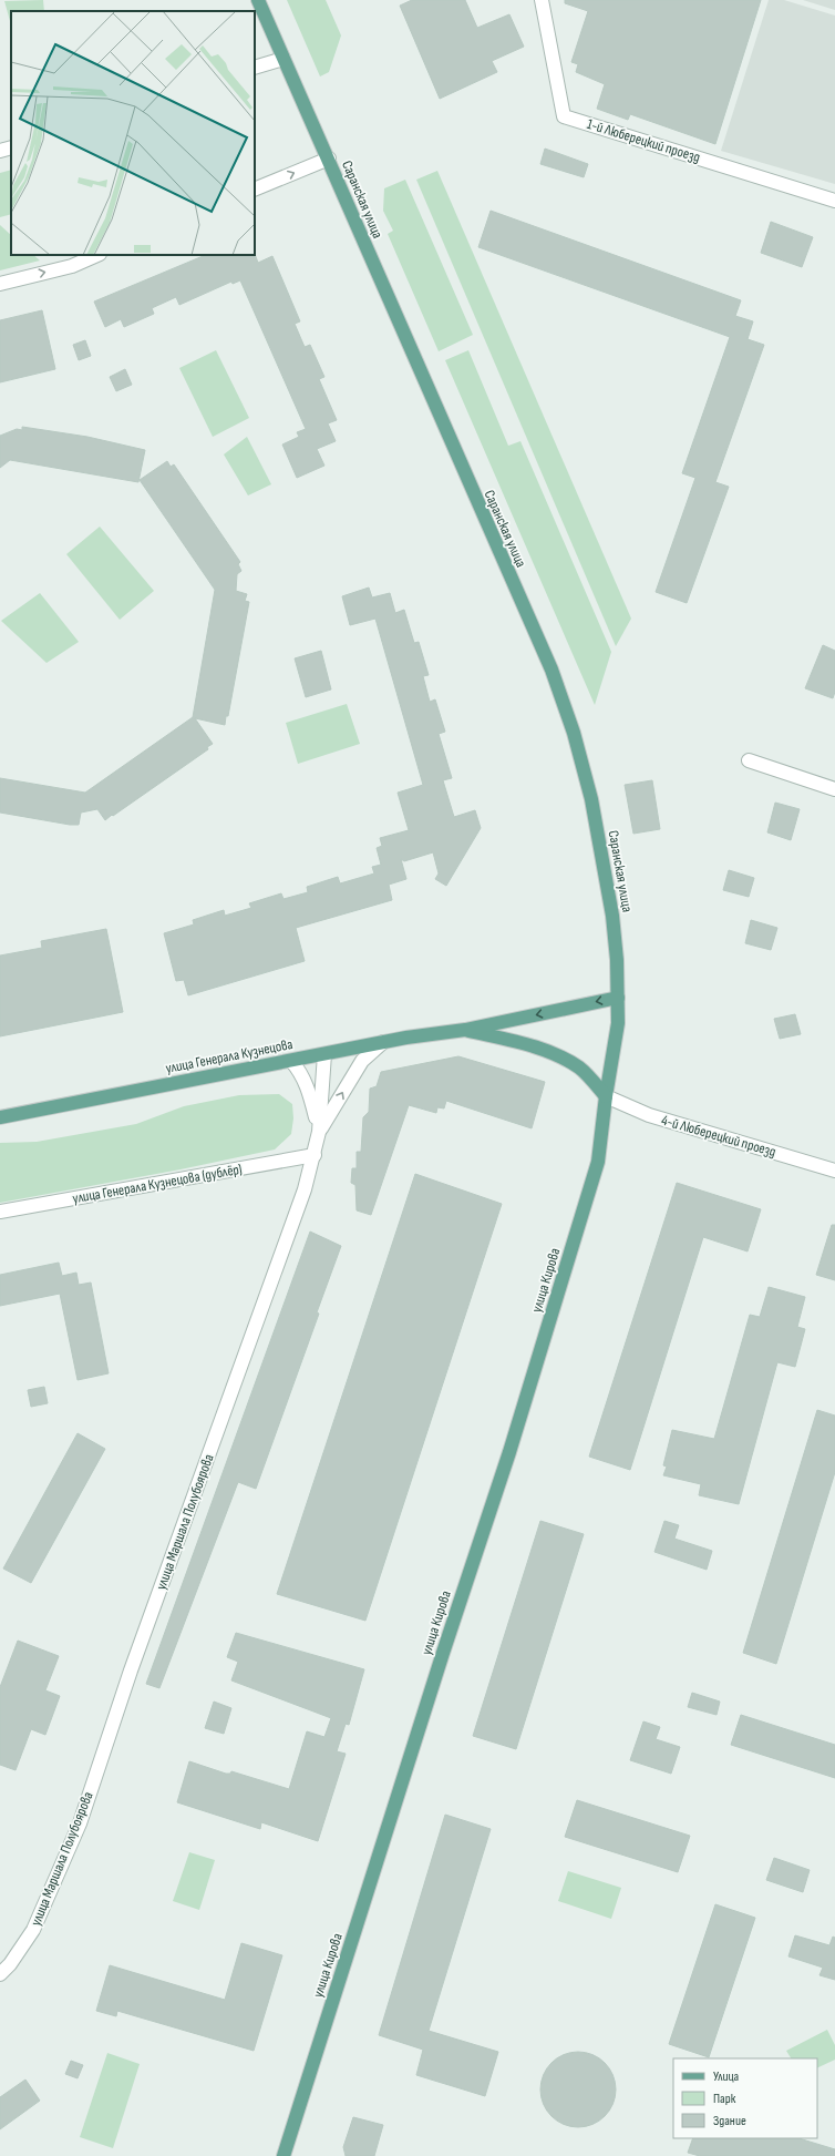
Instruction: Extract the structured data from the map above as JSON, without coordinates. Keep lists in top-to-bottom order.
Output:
{
  "streets": {
    "main road": ["Саранская улица", "улица Генерала Кузнецова", "улица Кирова"],
    "street": [
      "1-й Люберецкий проезд",
      "4-й Люберецкий проезд",
      "улица Генерала Кузнецова (дублёр)",
      "улица Маршала Полубоярова"
    ]
  },
  "crossings": [
    ["Саранская улица", "улица Генерала Кузнецова"],
    ["Саранская улица", "4-й Люберецкий проезд"],
    ["Саранская улица", "улица Кирова"],
    ["улица Генерала Кузнецова", "4-й Люберецкий проезд"],
    ["улица Генерала Кузнецова", "улица Кирова"],
    ["улица Генерала Кузнецова", "улица Маршала Полубоярова"],
    ["4-й Люберецкий проезд", "улица Кирова"],
    ["улица Генерала Кузнецова (дублёр)", "улица Маршала Полубоярова"]
  ],
  "legend": ["Улица", "Парк", "Здание"]
}
